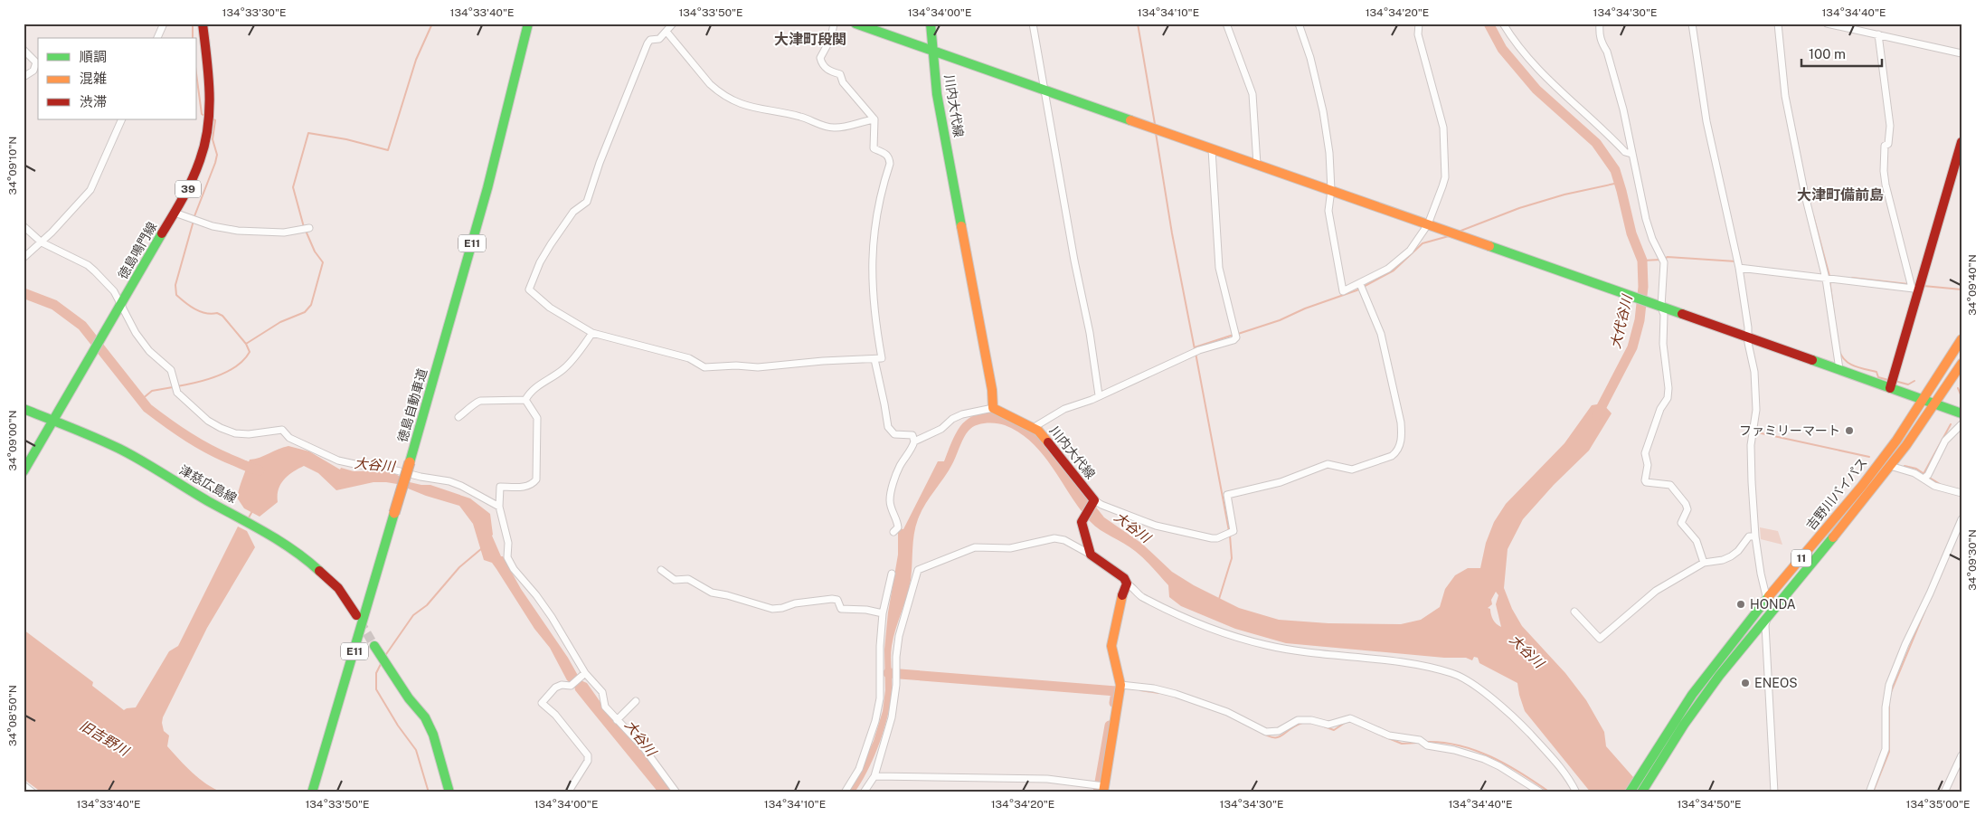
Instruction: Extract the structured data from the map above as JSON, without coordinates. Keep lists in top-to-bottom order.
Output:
{
  "streets": {
    "main road": [
      "川内大代線",
      "39",
      "E11",
      "徳島鳴門線",
      "徳島自動車道",
      "津慈広島線",
      "吉野川バイパス",
      "11"
    ]
  },
  "crossings": [
    ["徳島鳴門線", "津慈広島線"]
  ],
  "districts": ["大津町段関", "大津町備前島"],
  "water": ["大代谷川", "大谷川", "旧吉野川"],
  "places": ["ファミリーマート", "HONDA", "ENEOS"],
  "legend": ["順調", "混雑", "渋滞"],
  "scale_bar": "100 m",
  "coordinates": [
    "134°33'30\"E",
    "134°33'40\"E",
    "134°33'50\"E",
    "134°34'00\"E",
    "134°34'10\"E",
    "134°34'20\"E",
    "134°34'30\"E",
    "134°34'40\"E",
    "34°09'10\"N",
    "34°09'40\"N",
    "34°09'00\"N",
    "34°09'30\"N",
    "34°08'50\"N",
    "134°34'50\"E",
    "134°35'00\"E"
  ]
}
